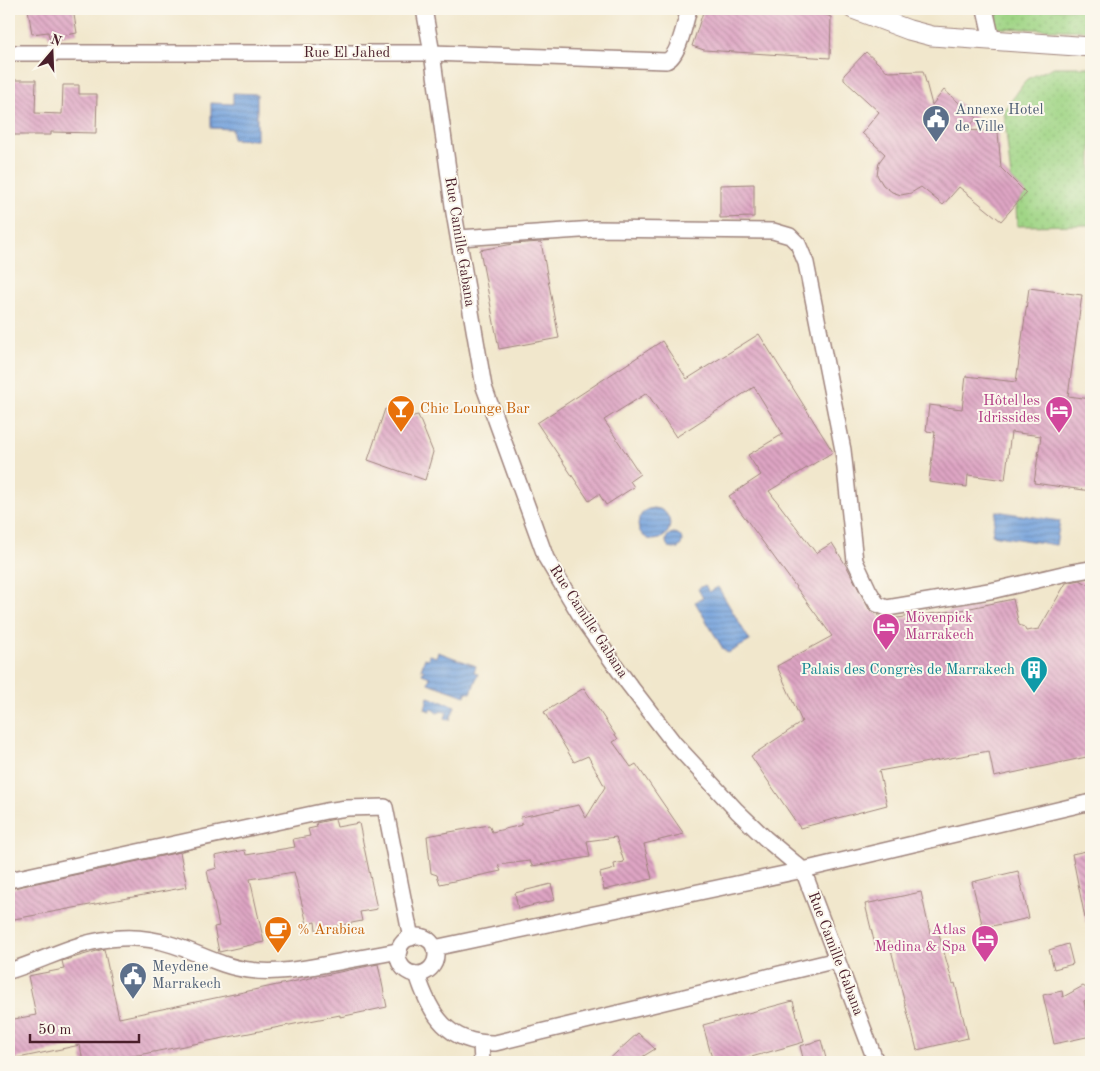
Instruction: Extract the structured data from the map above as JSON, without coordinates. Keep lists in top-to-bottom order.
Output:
{
  "streets": {
    "street": ["Rue El Jahed", "Rue Camille Gabana"]
  },
  "crossings": [
    ["Rue El Jahed", "Rue Camille Gabana"]
  ],
  "places": {
    "public building": ["Annexe Hotel de Ville", "Meydene Marrakech"],
    "bar": ["Chic Lounge Bar"],
    "hotel": ["Hôtel les Idrissides", "Mövenpick Marrakech", "Atlas Medina & Spa"],
    "building": ["Palais des Congrès de Marrakech"],
    "cafe": ["% Arabica"]
  },
  "scale_bar": "50 m",
  "north": "top"
}
